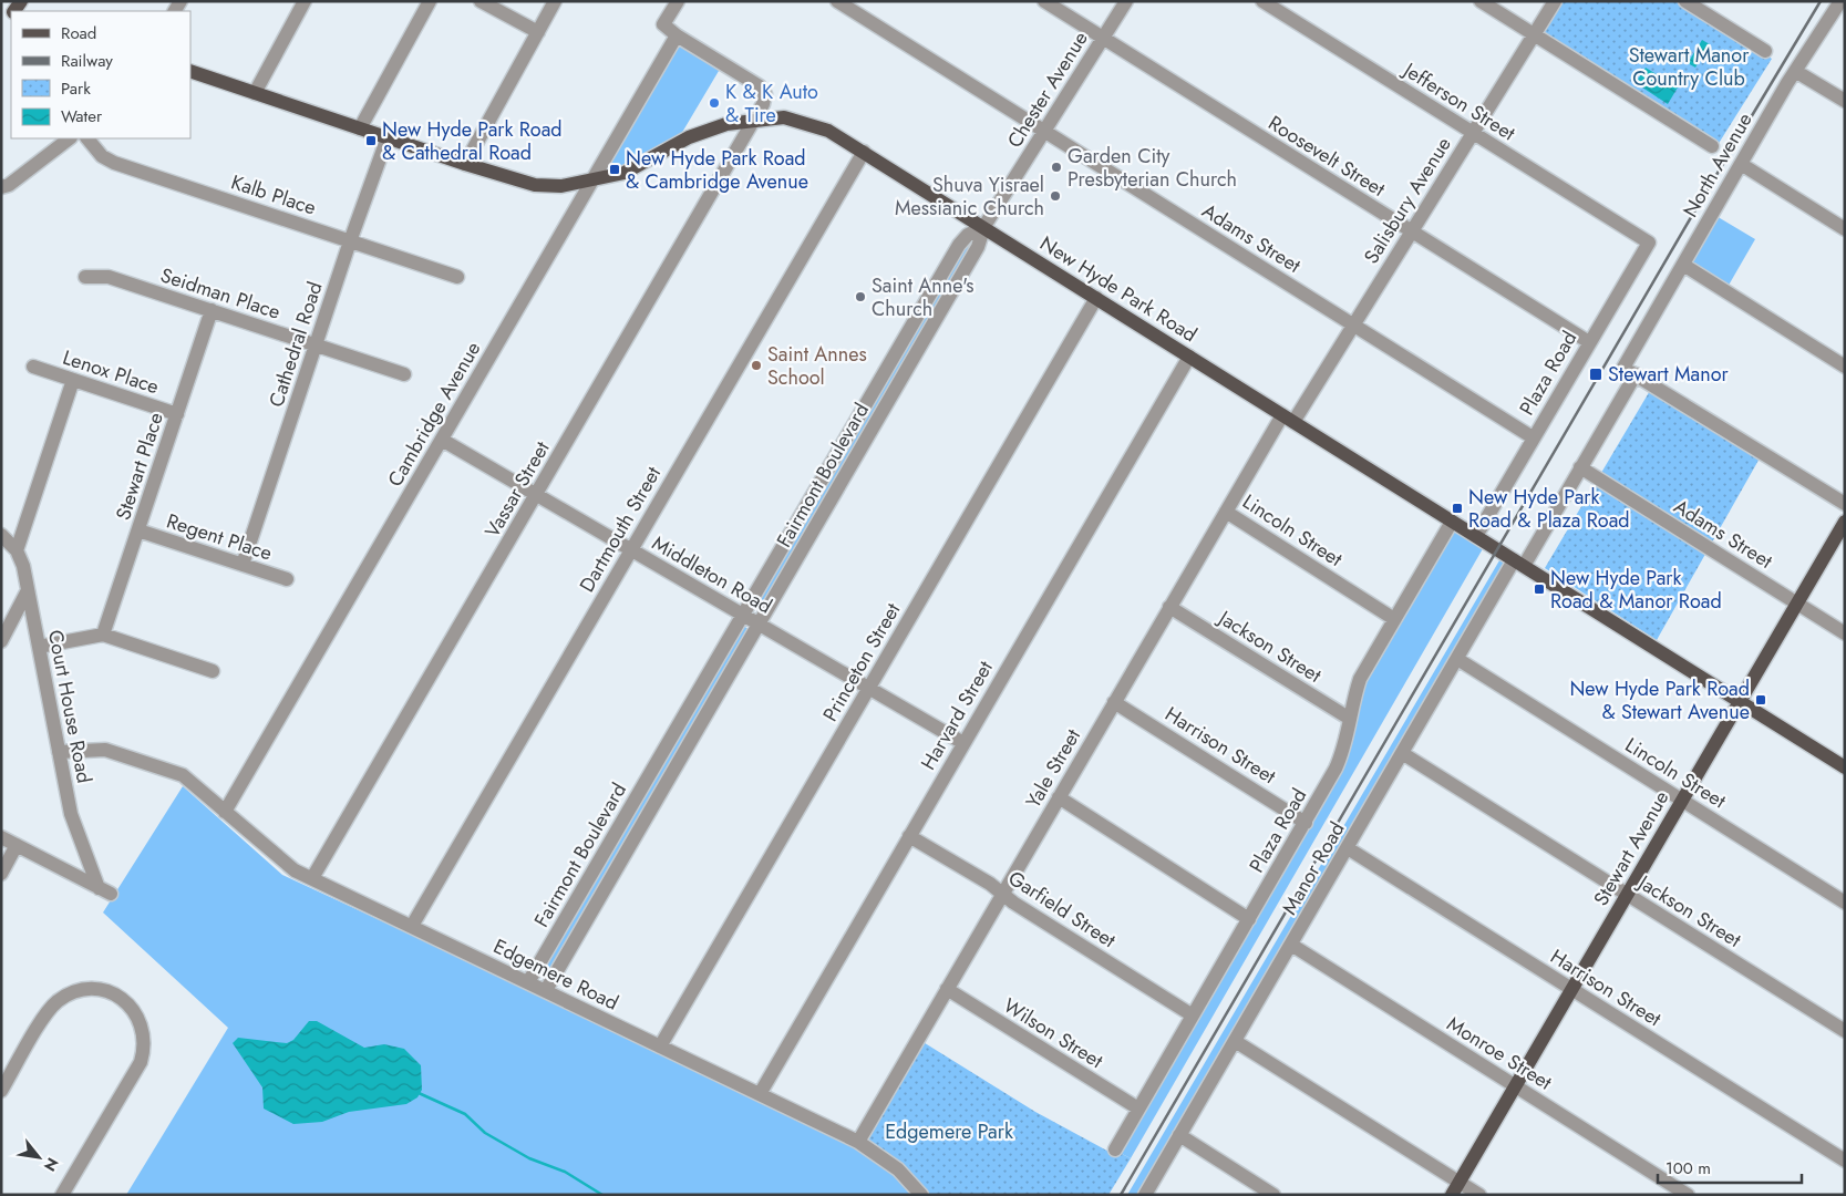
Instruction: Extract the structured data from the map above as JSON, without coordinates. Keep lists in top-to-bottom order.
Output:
{
  "streets": {
    "main road": ["New Hyde Park Road", "Stewart Avenue"],
    "street": [
      "Chester Avenue",
      "Jefferson Street",
      "Roosevelt Street",
      "North Avenue",
      "Kalb Place",
      "Salisbury Avenue",
      "Adams Street",
      "Seidman Place",
      "Cathedral Road",
      "Lenox Place",
      "Plaza Road",
      "Cambridge Avenue",
      "Stewart Place",
      "Fairmont Boulevard",
      "Vassar Street",
      "Dartmouth Street",
      "Lincoln Street",
      "Regent Place",
      "Middleton Road",
      "Jackson Street",
      "Princeton Street",
      "Court House Road",
      "Harvard Street",
      "Harrison Street",
      "Yale Street",
      "Manor Road",
      "Garfield Street",
      "Edgemere Road",
      "Wilson Street",
      "Monroe Street"
    ]
  },
  "crossings": [
    ["Chester Avenue", "Roosevelt Street"],
    ["Chester Avenue", "Adams Street"],
    ["Chester Avenue", "New Hyde Park Road"],
    ["Chester Avenue", "Fairmont Boulevard"],
    ["Jefferson Street", "Salisbury Avenue"],
    ["Jefferson Street", "Plaza Road"],
    ["Roosevelt Street", "Salisbury Avenue"],
    ["Roosevelt Street", "Plaza Road"],
    ["Kalb Place", "Cathedral Road"],
    ["Salisbury Avenue", "Adams Street"],
    ["Salisbury Avenue", "New Hyde Park Road"],
    ["Salisbury Avenue", "Yale Street"],
    ["Adams Street", "Plaza Road"],
    ["Adams Street", "Stewart Avenue"],
    ["Adams Street", "Manor Road"],
    ["New Hyde Park Road", "Cathedral Road"],
    ["New Hyde Park Road", "Plaza Road"],
    ["New Hyde Park Road", "Cambridge Avenue"],
    ["New Hyde Park Road", "Fairmont Boulevard"],
    ["New Hyde Park Road", "Vassar Street"],
    ["New Hyde Park Road", "Dartmouth Street"],
    ["New Hyde Park Road", "Princeton Street"],
    ["New Hyde Park Road", "Harvard Street"],
    ["New Hyde Park Road", "Yale Street"],
    ["New Hyde Park Road", "Stewart Avenue"],
    ["New Hyde Park Road", "Manor Road"],
    ["Seidman Place", "Cathedral Road"],
    ["Seidman Place", "Stewart Place"],
    ["Cathedral Road", "Regent Place"],
    ["Lenox Place", "Stewart Place"],
    ["Plaza Road", "Lincoln Street"],
    ["Plaza Road", "Jackson Street"],
    ["Plaza Road", "Harrison Street"],
    ["Plaza Road", "Garfield Street"],
    ["Plaza Road", "Wilson Street"],
    ["Cambridge Avenue", "Vassar Street"],
    ["Cambridge Avenue", "Middleton Road"],
    ["Cambridge Avenue", "Edgemere Road"],
    ["Stewart Place", "Regent Place"],
    ["Fairmont Boulevard", "Middleton Road"],
    ["Fairmont Boulevard", "Edgemere Road"],
    ["Vassar Street", "Middleton Road"],
    ["Vassar Street", "Edgemere Road"],
    ["Dartmouth Street", "Middleton Road"],
    ["Dartmouth Street", "Edgemere Road"],
    ["Lincoln Street", "Yale Street"],
    ["Lincoln Street", "Stewart Avenue"],
    ["Lincoln Street", "Manor Road"],
    ["Middleton Road", "Princeton Street"],
    ["Middleton Road", "Harvard Street"],
    ["Jackson Street", "Yale Street"],
    ["Jackson Street", "Stewart Avenue"],
    ["Jackson Street", "Manor Road"],
    ["Princeton Street", "Edgemere Road"],
    ["Court House Road", "Edgemere Road"],
    ["Harvard Street", "Garfield Street"],
    ["Harvard Street", "Edgemere Road"],
    ["Harrison Street", "Yale Street"],
    ["Harrison Street", "Stewart Avenue"],
    ["Harrison Street", "Manor Road"],
    ["Yale Street", "Garfield Street"],
    ["Yale Street", "Edgemere Road"],
    ["Yale Street", "Wilson Street"],
    ["Stewart Avenue", "Monroe Street"],
    ["Manor Road", "Monroe Street"]
  ],
  "parks": ["Stewart Manor Country Club", "Edgemere Park"],
  "places": {
    "other": [
      "K & K Auto & Tire",
      "Garden City Presbyterian Church",
      "Shuva Yisrael Messianic Church",
      "Saint Anne's Church",
      "Saint Annes School"
    ],
    "transit": [
      "New Hyde Park Road & Cathedral Road",
      "New Hyde Park Road & Cambridge Avenue",
      "Stewart Manor",
      "New Hyde Park Road & Plaza Road",
      "New Hyde Park Road & Manor Road",
      "New Hyde Park Road & Stewart Avenue"
    ]
  },
  "legend": [
    "Road",
    "Railway",
    "Park",
    "Water"
  ],
  "scale_bar": "100 m",
  "north": "bottom right"
}
